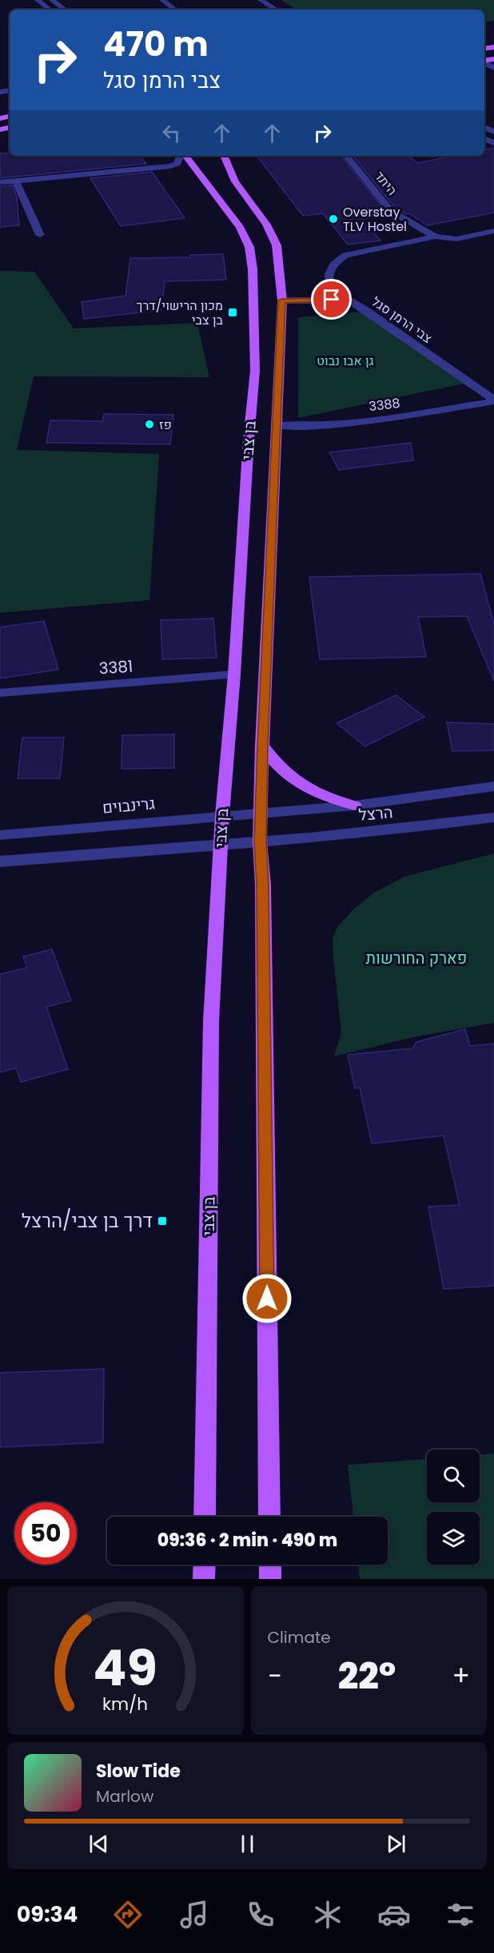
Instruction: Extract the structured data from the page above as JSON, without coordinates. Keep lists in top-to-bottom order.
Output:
{
  "streets": {
    "main road": ["בן צבי"],
    "street": [
      "היתד",
      "צבי הרמן סגל",
      "3388",
      "3381",
      "גרינבוים",
      "הרצל"
    ]
  },
  "crossings": [
    ["צבי הרמן סגל", "3388"],
    ["צבי הרמן סגל", "בן צבי"],
    ["3388", "בן צבי"],
    ["בן צבי", "3381"],
    ["בן צבי", "גרינבוים"],
    ["בן צבי", "הרצל"],
    ["גרינבוים", "הרצל"]
  ],
  "parks": ["גן אבו נבוט", "פארק החורשות"],
  "places": {
    "other": ["Overstay TLV Hostel", "פז"],
    "transit": ["מכון הרישוי/דרך בן צבי", "דרך בן צבי/הרצל"]
  },
  "page": {
    "turn": ["470 m", "צבי הרמן סגל"],
    "limit": "50",
    "trip": "09:36 · 2 min · 490 m",
    "tile": "Climate",
    "heat": ["−", "22°", "+"],
    "song": ["Slow Tide", "Marlow"],
    "tabs": "09:34",
    "gauge": ["49", "km/h"]
  }
}
